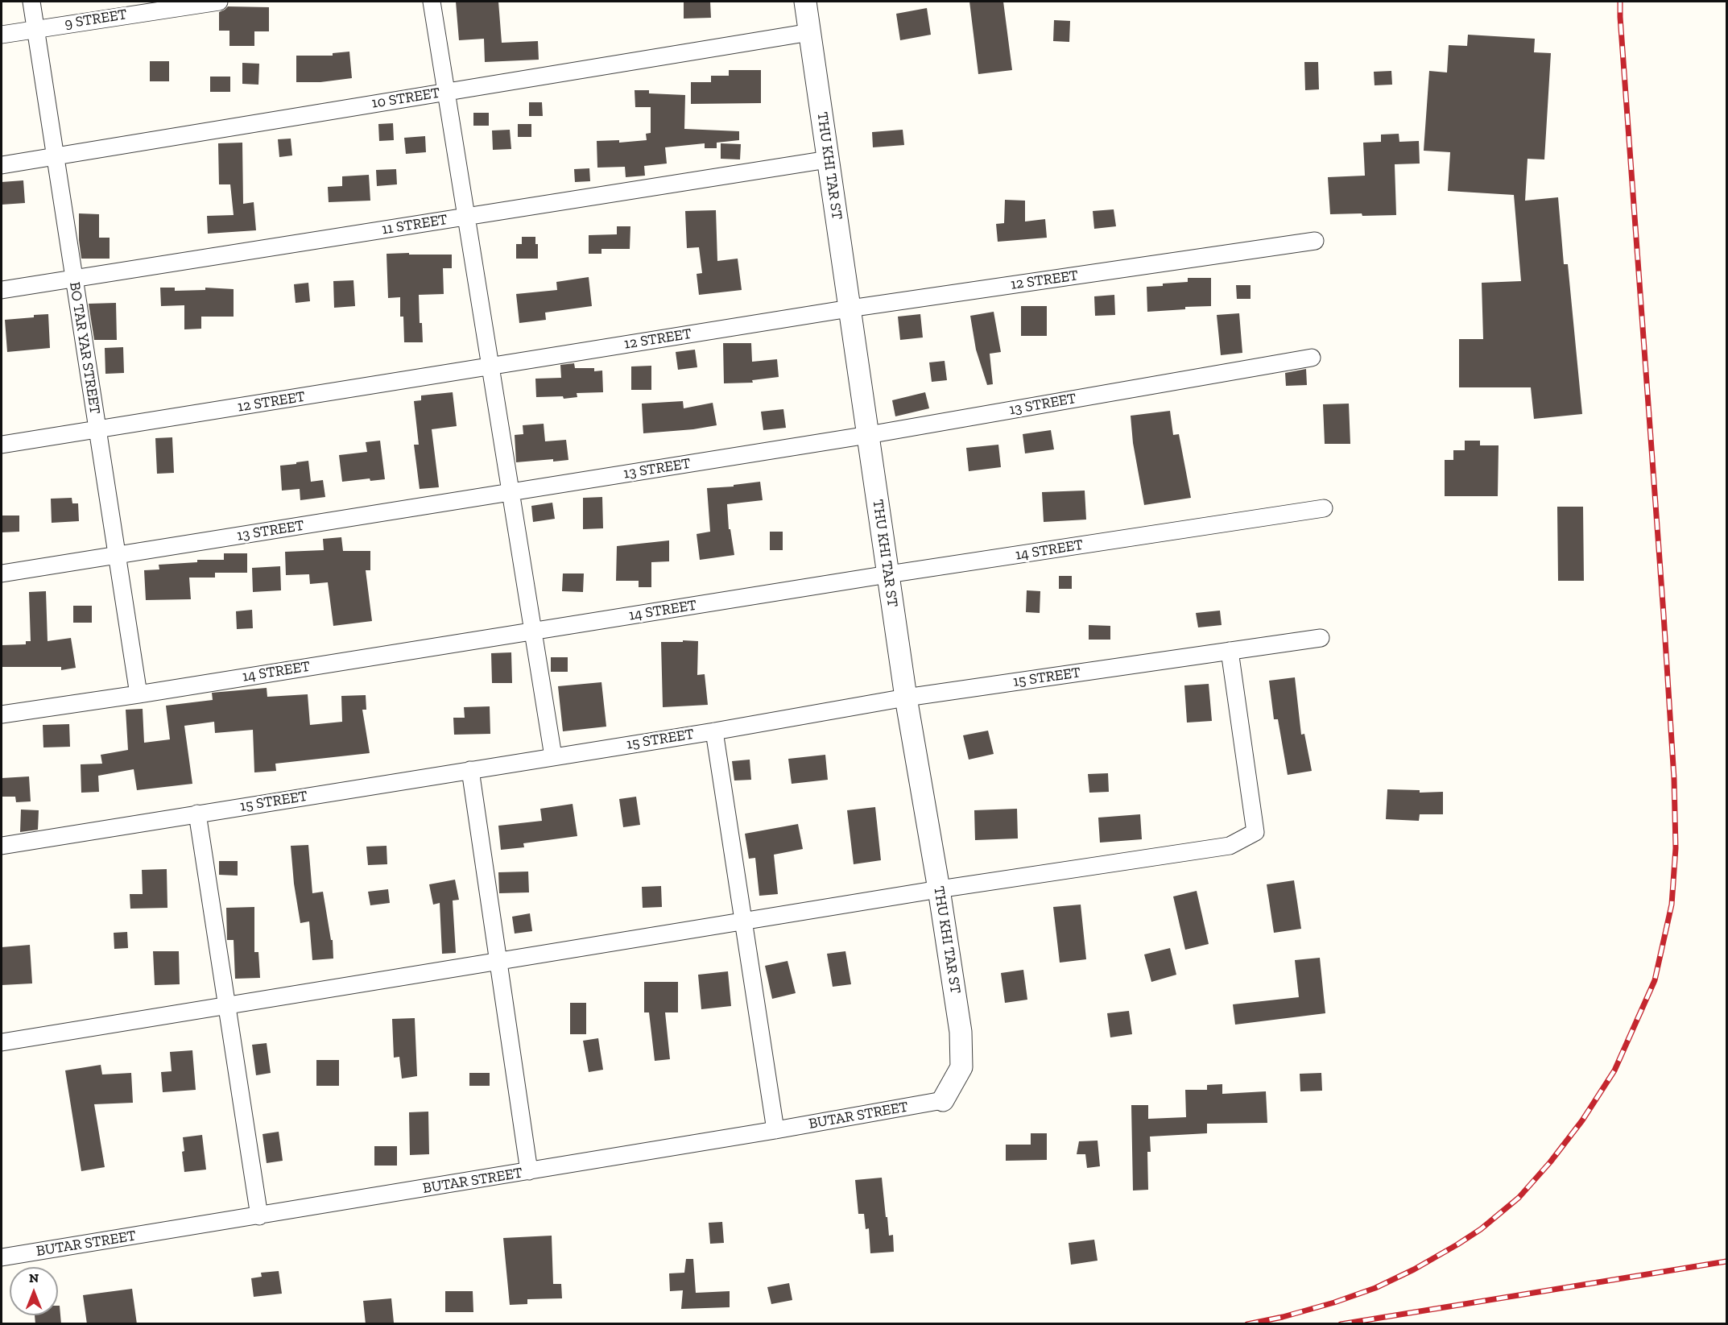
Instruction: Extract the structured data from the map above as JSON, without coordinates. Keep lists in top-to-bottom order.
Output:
{
  "streets": {
    "street": [
      "9 STREET",
      "10 STREET",
      "THU KHI TAR ST",
      "11 STREET",
      "12 STREET",
      "BO TAR YAR STREET",
      "13 STREET",
      "14 STREET",
      "15 STREET",
      "BUTAR STREET"
    ]
  },
  "crossings": [
    ["9 STREET", "BO TAR YAR STREET"],
    ["10 STREET", "THU KHI TAR ST"],
    ["10 STREET", "BO TAR YAR STREET"],
    ["THU KHI TAR ST", "11 STREET"],
    ["THU KHI TAR ST", "12 STREET"],
    ["THU KHI TAR ST", "13 STREET"],
    ["THU KHI TAR ST", "14 STREET"],
    ["THU KHI TAR ST", "15 STREET"],
    ["THU KHI TAR ST", "BUTAR STREET"],
    ["11 STREET", "BO TAR YAR STREET"],
    ["12 STREET", "BO TAR YAR STREET"],
    ["BO TAR YAR STREET", "13 STREET"],
    ["BO TAR YAR STREET", "14 STREET"]
  ],
  "north": "top"
}
